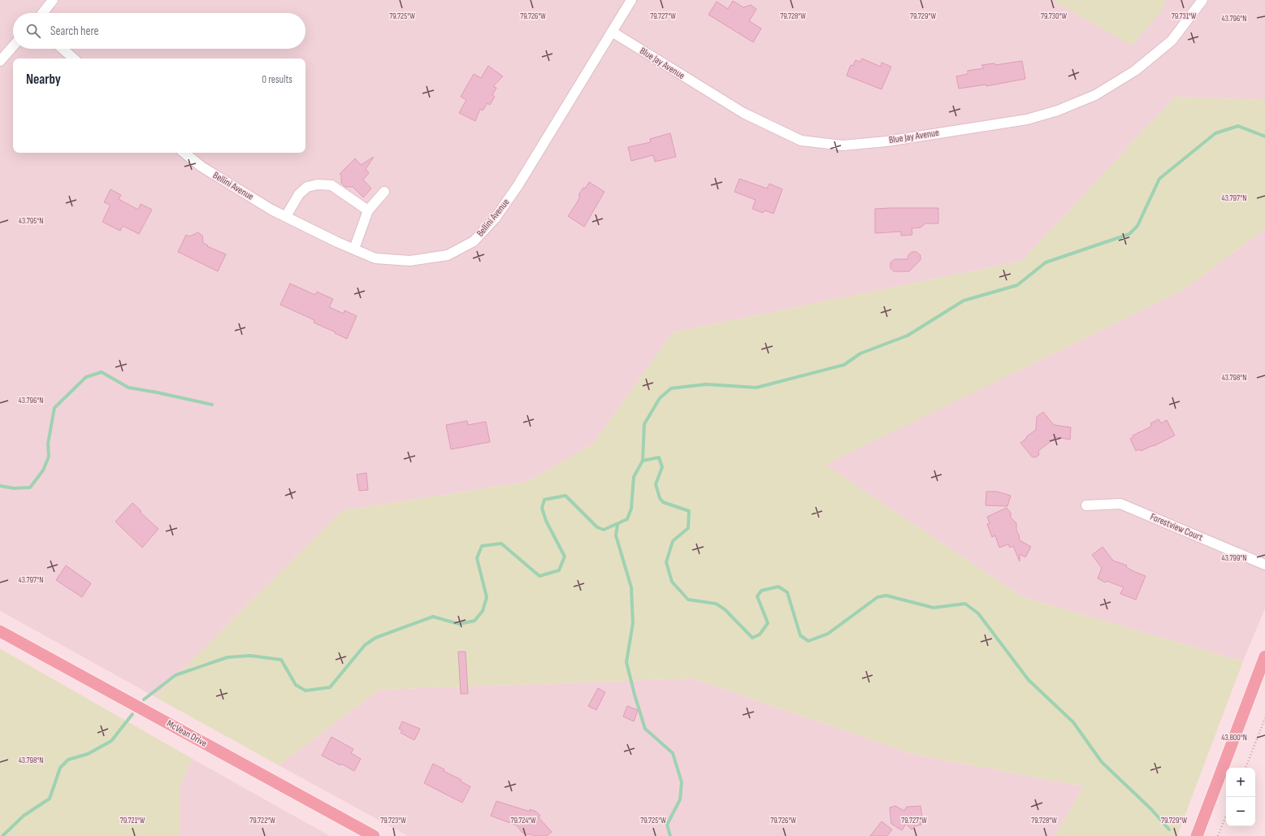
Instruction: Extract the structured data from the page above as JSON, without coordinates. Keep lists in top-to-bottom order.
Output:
{
  "streets": {
    "main road": ["McVean Drive"],
    "street": ["Blue Jay Avenue", "Bellini Avenue", "Forestview Court"]
  },
  "crossings": [
    ["Blue Jay Avenue", "Bellini Avenue"]
  ],
  "page": {
    "search": "Search here",
    "heading": ["Nearby", "0 results"],
    "map_buttons": ["+", "−"]
  },
  "coordinates": [
    "79.725°W",
    "79.726°W",
    "79.727°W",
    "79.728°W",
    "79.729°W",
    "79.730°W",
    "79.731°W",
    "43.796°N",
    "43.797°N",
    "43.795°N",
    "43.798°N",
    "43.799°N",
    "43.800°N",
    "79.721°W",
    "79.722°W",
    "79.723°W",
    "79.724°W"
  ]
}
